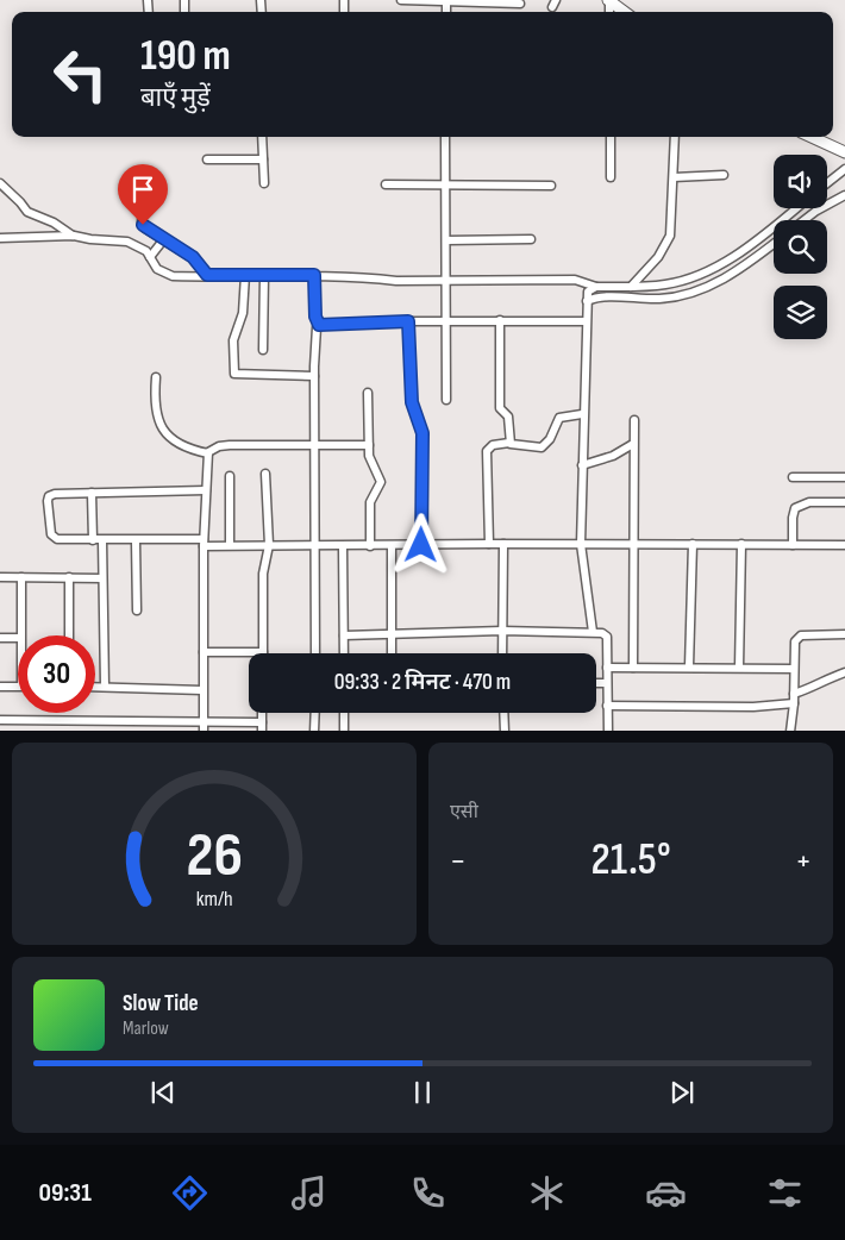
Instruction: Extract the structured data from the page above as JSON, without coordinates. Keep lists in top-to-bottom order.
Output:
{
  "page": {
    "turn": ["190 m", "बाएँ मुड़ें"],
    "limit": "30",
    "trip": "09:33 · 2 मिनट · 470 m",
    "tile": "एसी",
    "heat": ["−", "21.5°", "+"],
    "song": ["Slow Tide", "Marlow"],
    "tabs": "09:31",
    "gauge": ["26", "km/h"]
  }
}
